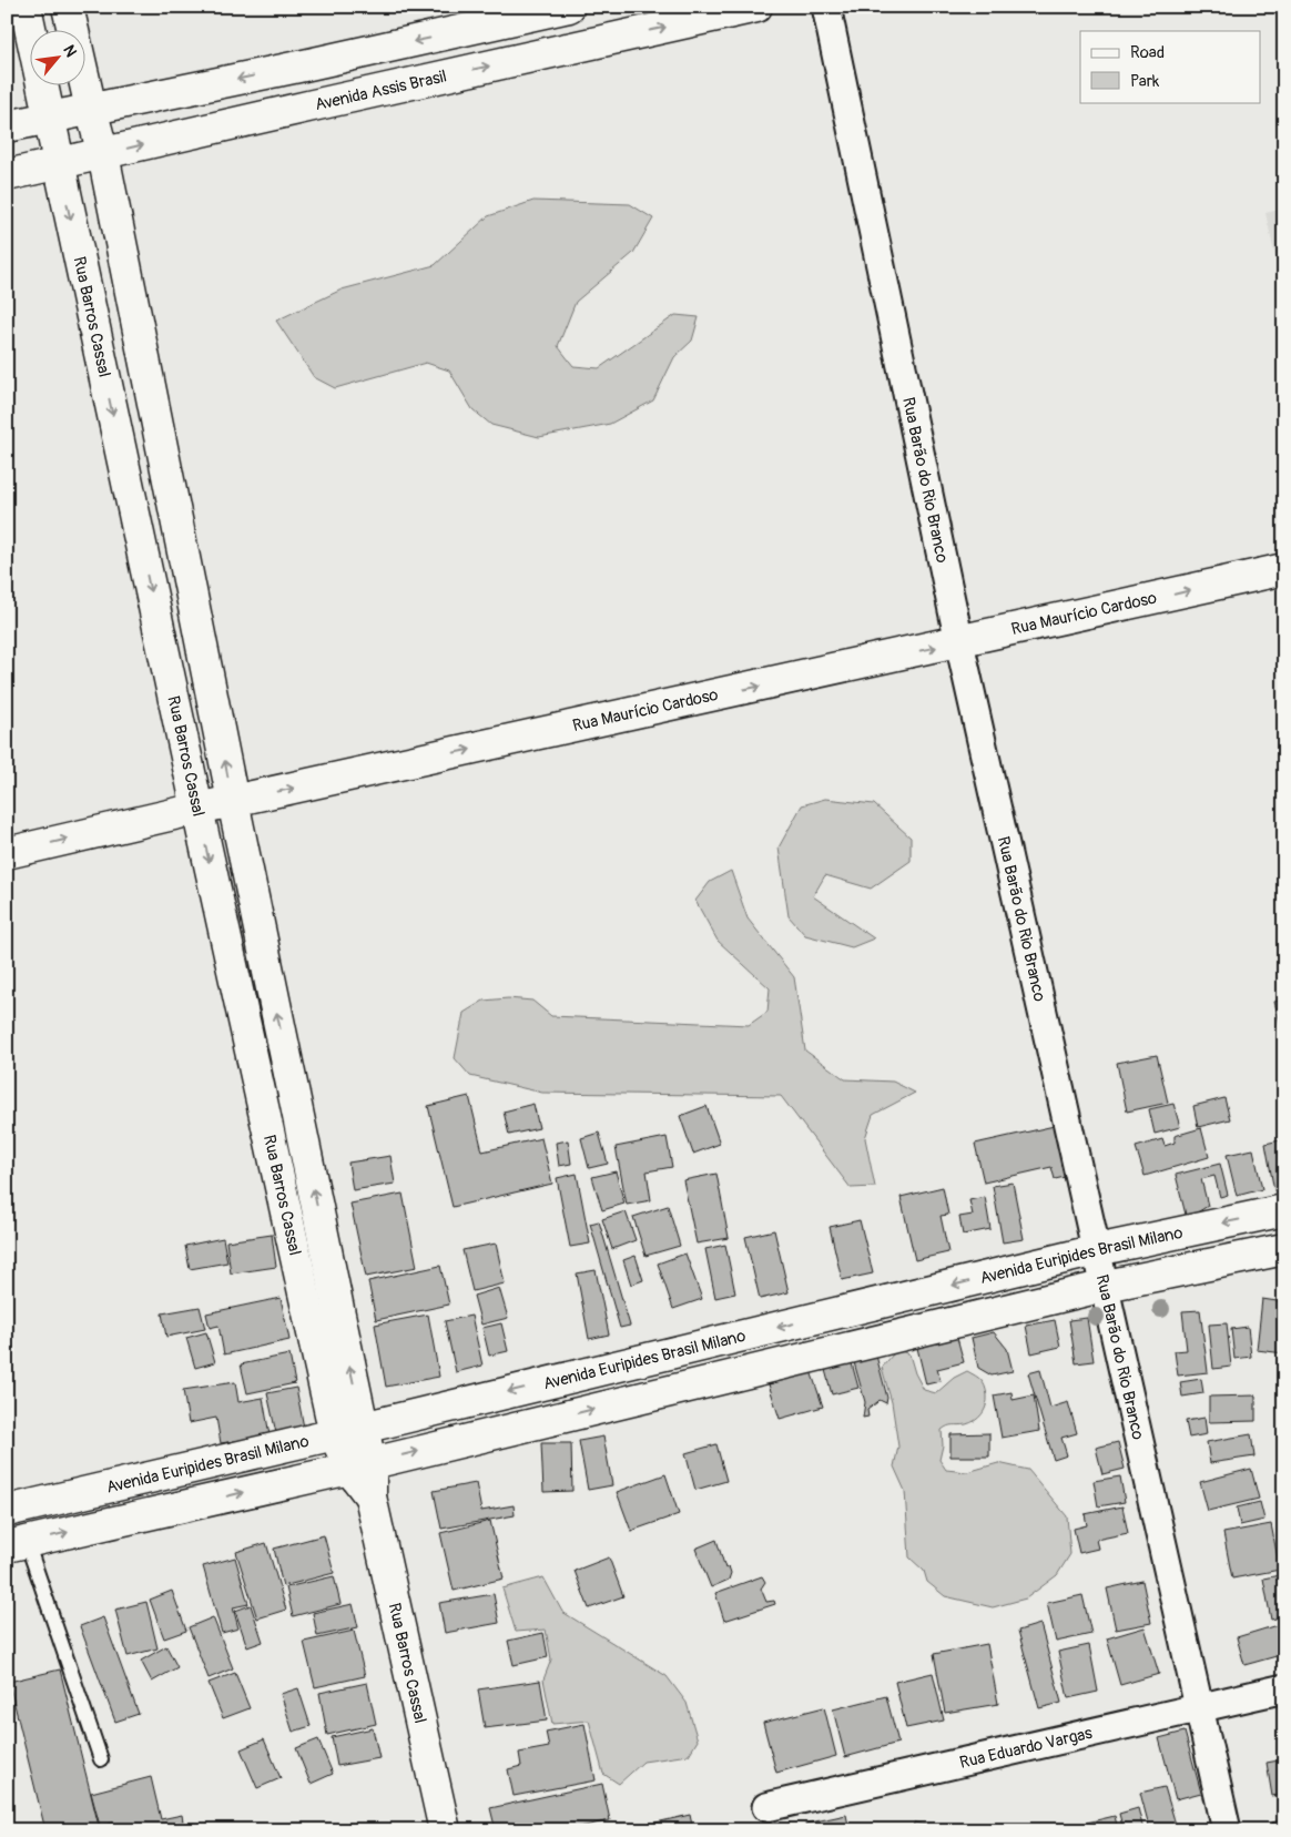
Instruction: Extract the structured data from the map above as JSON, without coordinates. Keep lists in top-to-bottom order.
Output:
{
  "streets": {
    "street": [
      "Avenida Assis Brasil",
      "Rua Barros Cassal",
      "Rua Barão do Rio Branco",
      "Rua Maurício Cardoso",
      "Avenida Euripides Brasil Milano",
      "Rua Eduardo Vargas"
    ]
  },
  "crossings": [
    ["Avenida Assis Brasil", "Rua Barros Cassal"],
    ["Rua Barros Cassal", "Rua Maurício Cardoso"],
    ["Rua Barros Cassal", "Avenida Euripides Brasil Milano"],
    ["Rua Barão do Rio Branco", "Rua Maurício Cardoso"],
    ["Rua Barão do Rio Branco", "Avenida Euripides Brasil Milano"],
    ["Rua Barão do Rio Branco", "Rua Eduardo Vargas"]
  ],
  "one_way": ["Rua Maurício Cardoso"],
  "legend": ["Road", "Park"],
  "north": "top right"
}
